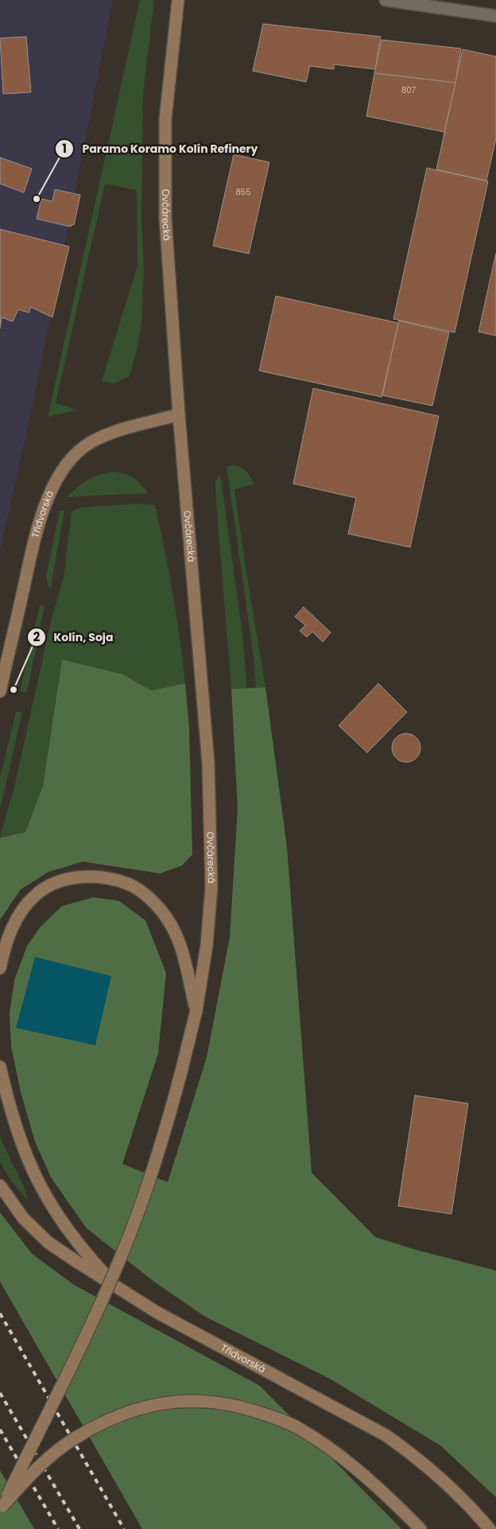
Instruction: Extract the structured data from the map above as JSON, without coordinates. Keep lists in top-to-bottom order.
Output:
{
  "streets": {
    "main road": ["Ovčárecká", "Třídvorská"]
  },
  "crossings": [
    ["Ovčárecká", "Třídvorská"]
  ],
  "places": ["Paramo Koramo Kolín Refinery", "Kolín, Soja"],
  "house_numbers": ["807", "855"]
}
